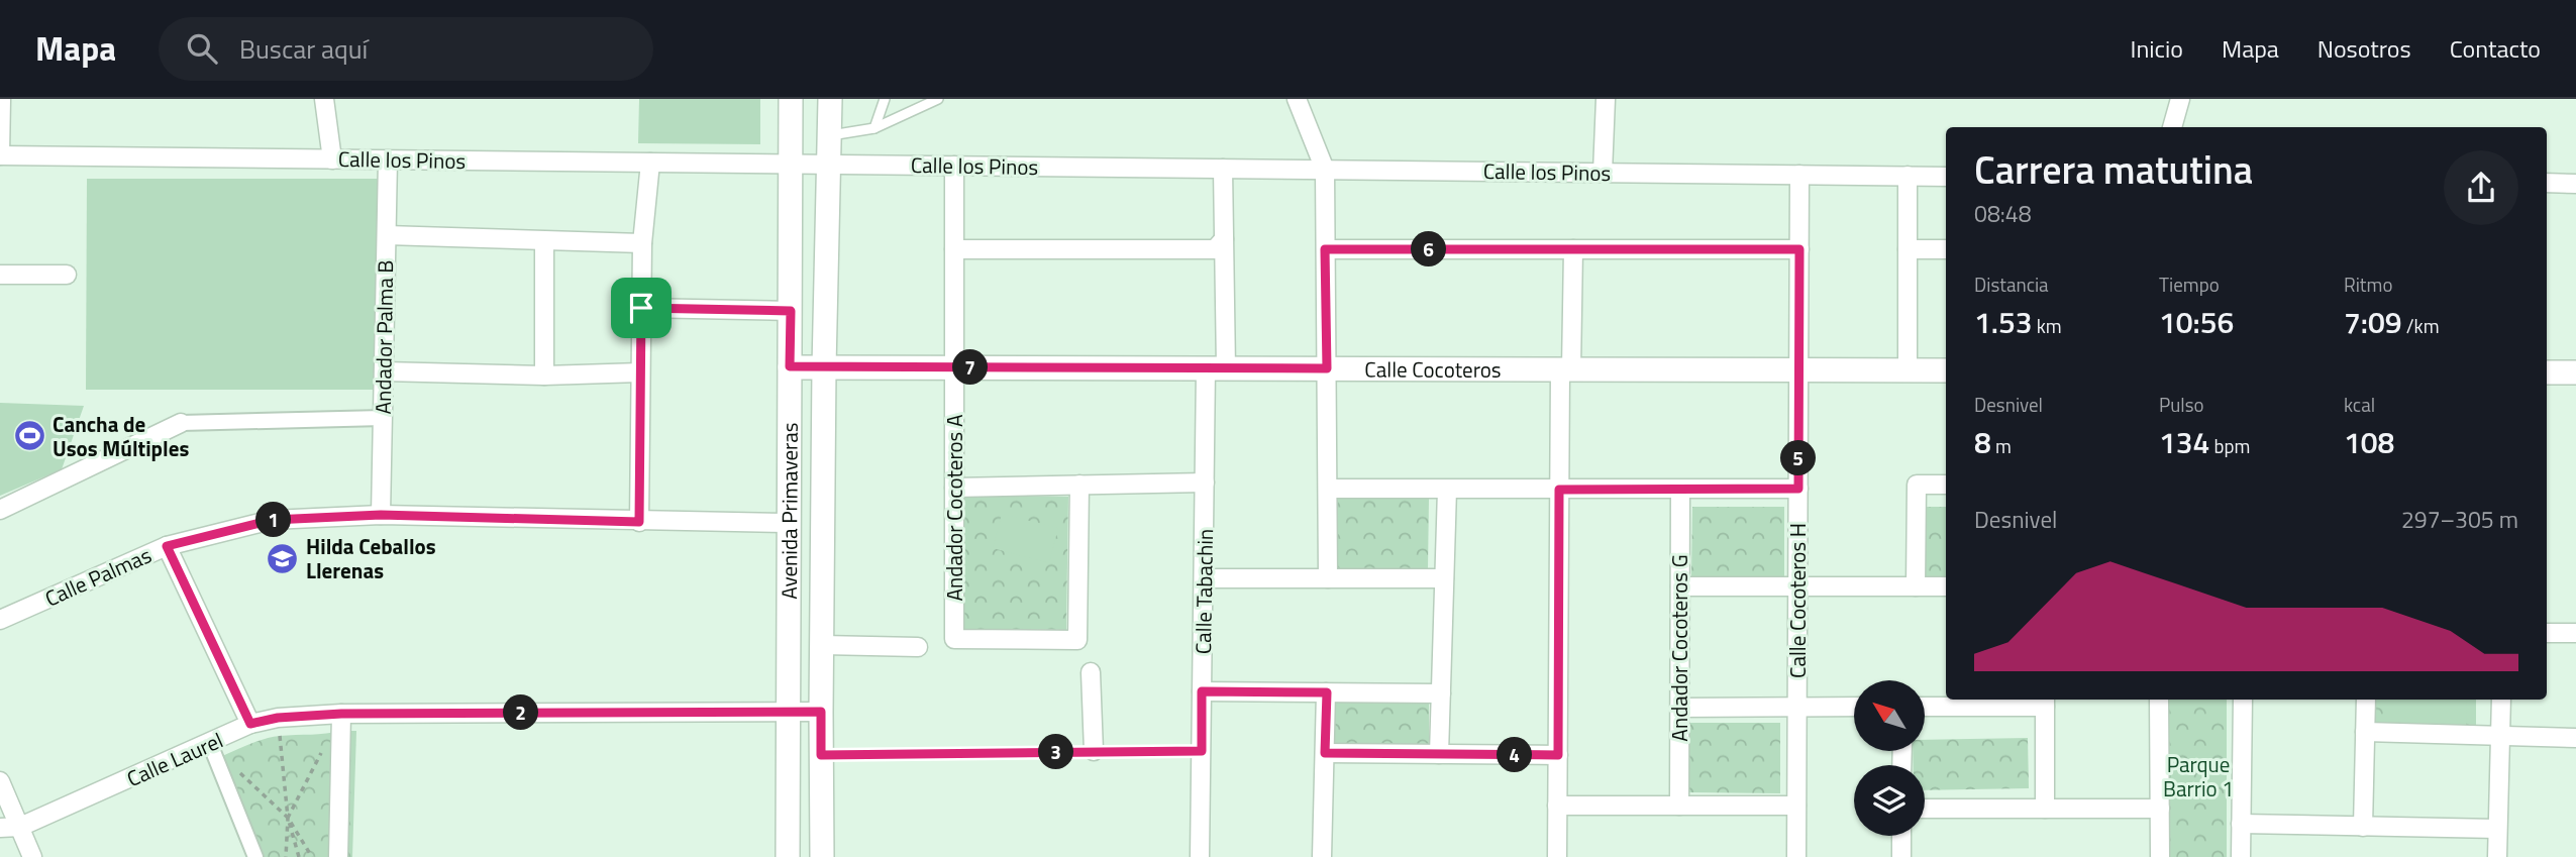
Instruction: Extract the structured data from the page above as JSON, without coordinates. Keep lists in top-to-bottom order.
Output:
{
  "streets": {
    "street": [
      "Calle los Pinos",
      "Andador Palma B",
      "Calle Cocoteros",
      "Andador Cocoteros A",
      "Avenida Primaveras",
      "Calle Palmas",
      "Calle Tabachin",
      "Calle Cocoteros H",
      "Andador Cocoteros G",
      "Calle Laurel"
    ]
  },
  "crossings": [
    ["Calle los Pinos", "Andador Palma B"],
    ["Calle los Pinos", "Andador Cocoteros A"],
    ["Calle los Pinos", "Avenida Primaveras"],
    ["Calle los Pinos", "Calle Tabachin"],
    ["Calle los Pinos", "Calle Cocoteros H"],
    ["Andador Palma B", "Calle Palmas"],
    ["Calle Cocoteros", "Andador Cocoteros A"],
    ["Calle Cocoteros", "Avenida Primaveras"],
    ["Calle Cocoteros", "Calle Tabachin"],
    ["Calle Cocoteros", "Calle Cocoteros H"],
    ["Avenida Primaveras", "Calle Palmas"],
    ["Avenida Primaveras", "Calle Laurel"]
  ],
  "parks": ["Parque Barrio 1"],
  "places": {
    "sports": ["Cancha de Usos Múltiples"],
    "school or university": ["Hilda Ceballos Llerenas"]
  },
  "north": "top left",
  "page": {
    "header": "Mapa",
    "search": "Buscar aquí",
    "nav": [
      "Inicio",
      "Mapa",
      "Nosotros",
      "Contacto"
    ],
    "heading": ["Carrera matutina", "08:48"],
    "pins": [
      "6",
      "7",
      "5",
      "1",
      "2",
      "3",
      "4"
    ],
    "stats": [
      ["Distancia", "1.53 km"],
      ["Tiempo", "10:56"],
      ["Ritmo", "7:09 /km"],
      ["Desnivel", "8 m"],
      ["Pulso", "134 bpm"],
      ["kcal", "108"]
    ],
    "chart": ["Desnivel", "297–305 m"]
  }
}
